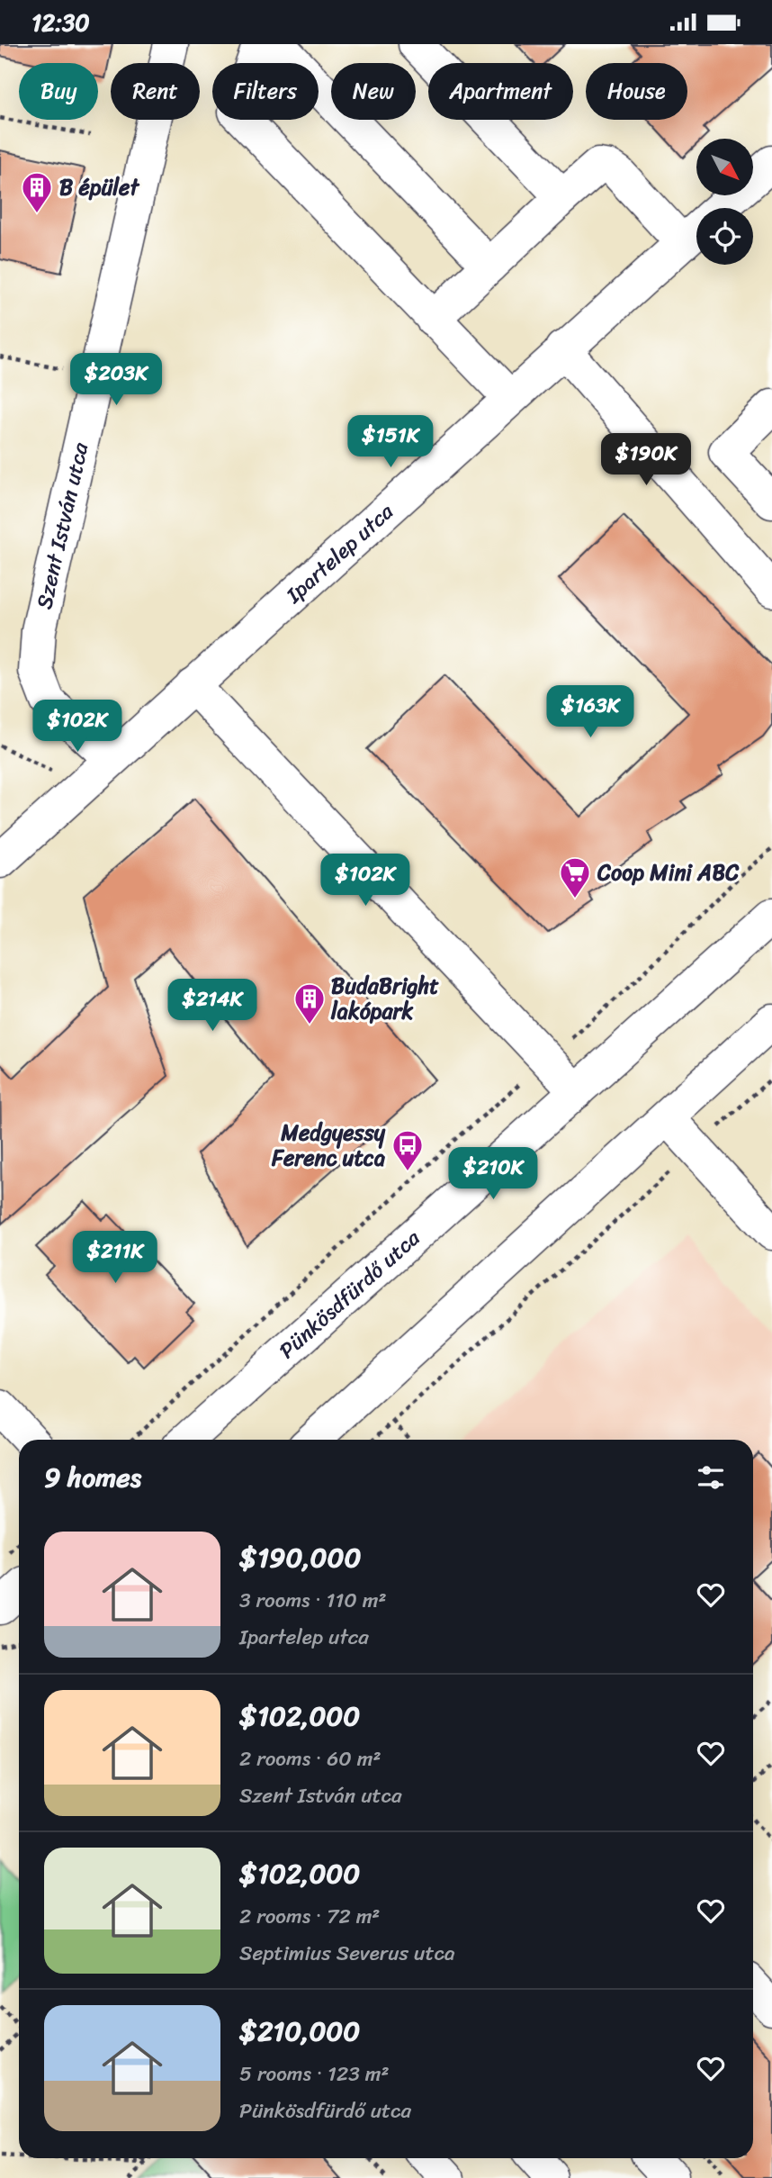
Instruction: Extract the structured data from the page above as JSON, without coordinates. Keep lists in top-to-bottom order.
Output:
{
  "streets": {
    "street": ["Szent István utca", "Ipartelep utca", "Pünkösdfürdő utca"]
  },
  "crossings": [
    ["Szent István utca", "Ipartelep utca"]
  ],
  "places": {
    "building": ["B épület", "BudaBright lakópark"],
    "supermarket": ["Coop Mini ABC"],
    "bus stop": ["Medgyessy Ferenc utca"]
  },
  "north": "bottom right",
  "page": {
    "status": "12:30",
    "chip": [
      "Buy",
      "Rent",
      "Filters",
      "New",
      "Apartment",
      "House"
    ],
    "price": [
      "$203K",
      "$151K",
      "$190K",
      "$163K",
      "$102K",
      "$102K",
      "$214K",
      "$210K",
      "$211K"
    ],
    "heading": "9 homes",
    "list": [
      {
        "name": "$190,000",
        "note": "3 rooms · 110 m² · Ipartelep utca"
      },
      {
        "name": "$102,000",
        "note": "2 rooms · 60 m² · Szent István utca"
      },
      {
        "name": "$102,000",
        "note": "2 rooms · 72 m² · Septimius Severus utca"
      },
      {
        "name": "$210,000",
        "note": "5 rooms · 123 m² · Pünkösdfürdő utca"
      }
    ]
  }
}
